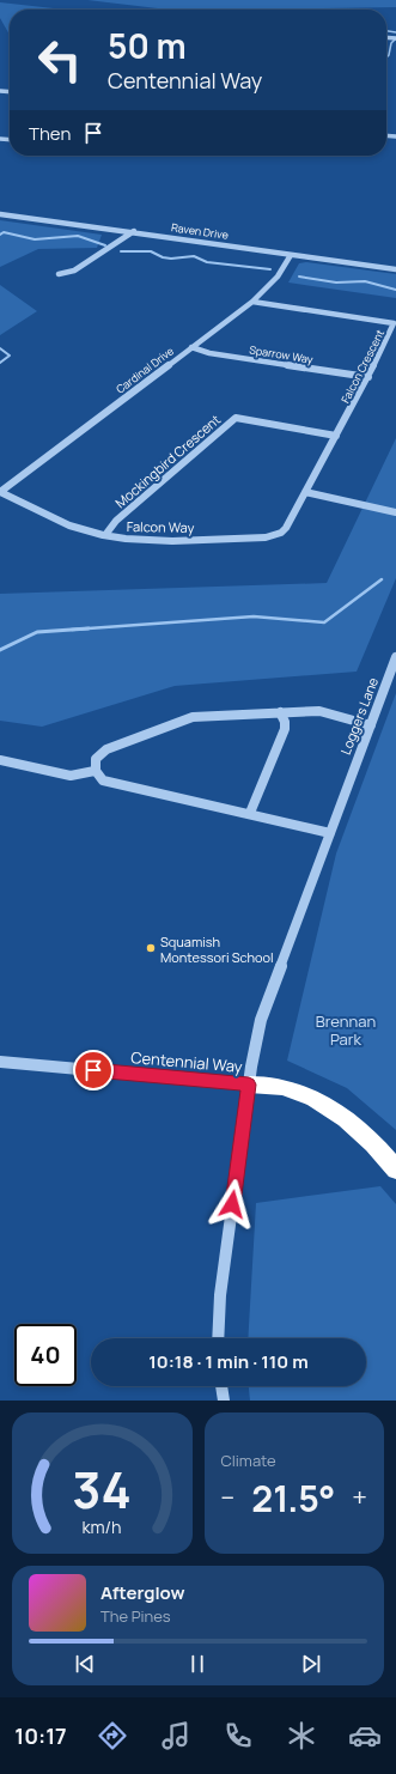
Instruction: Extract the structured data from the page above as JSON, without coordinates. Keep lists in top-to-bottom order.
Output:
{
  "streets": {
    "street": [
      "Raven Drive",
      "Sparrow Way",
      "Falcon Crescent",
      "Cardinal Drive",
      "Mockingbird Crescent",
      "Falcon Way",
      "Loggers Lane",
      "Centennial Way"
    ]
  },
  "crossings": [
    ["Raven Drive", "Cardinal Drive"],
    ["Sparrow Way", "Falcon Crescent"],
    ["Sparrow Way", "Cardinal Drive"],
    ["Falcon Crescent", "Cardinal Drive"],
    ["Falcon Crescent", "Mockingbird Crescent"],
    ["Falcon Crescent", "Falcon Way"],
    ["Cardinal Drive", "Falcon Way"],
    ["Mockingbird Crescent", "Falcon Way"],
    ["Loggers Lane", "Centennial Way"]
  ],
  "parks": ["Brennan Park"],
  "places": ["Squamish Montessori School"],
  "page": {
    "turn": ["50 m", "Centennial Way"],
    "then": "Then",
    "limit": "40",
    "trip": "10:18 · 1 min · 110 m",
    "tile": "Climate",
    "heat": ["−", "21.5°", "+"],
    "song": ["Afterglow", "The Pines"],
    "tabs": "10:17",
    "gauge": ["34", "km/h"]
  }
}
